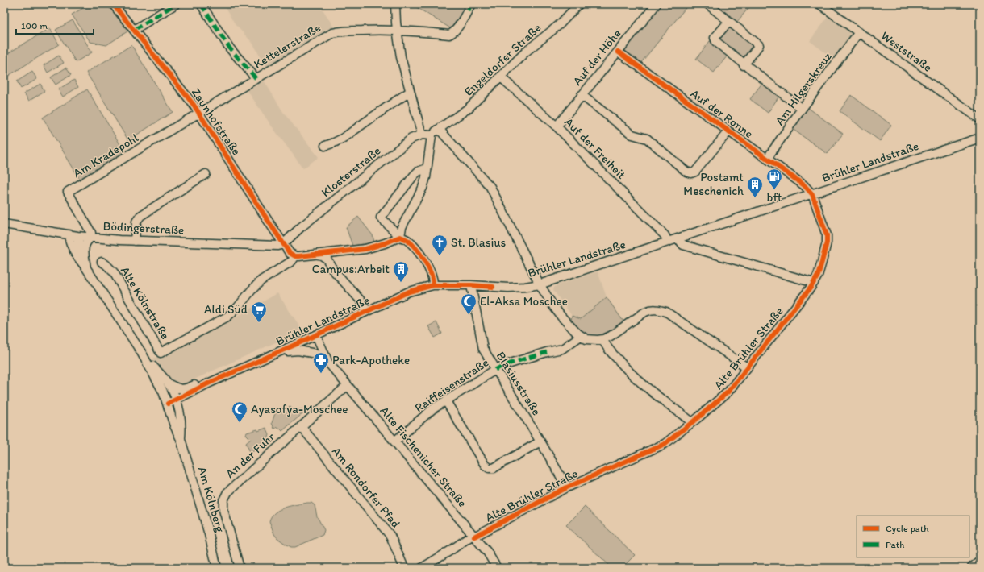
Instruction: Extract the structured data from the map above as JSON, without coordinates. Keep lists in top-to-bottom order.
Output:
{
  "streets": {
    "street": [
      "Kettelerstraße",
      "Weststraße",
      "Auf der Höhe",
      "Engeldorfer Straße",
      "Am Hilgerskreuz",
      "Auf der Ronne",
      "Zaunhofstraße",
      "Auf der Freiheit",
      "Am Kradepohl",
      "Brühler Landstraße",
      "Klosterstraße",
      "Bödingerstraße",
      "Alte Kölnstraße",
      "Alte Brühler Straße",
      "Blasiusstraße",
      "Raiffeisenstraße",
      "An der Fuhr",
      "Alte Fischenicher Straße",
      "Am Rondorfer Pfad",
      "Am Kölnberg"
    ]
  },
  "crossings": [
    ["Kettelerstraße", "Zaunhofstraße"],
    ["Kettelerstraße", "Am Kradepohl"],
    ["Weststraße", "Am Hilgerskreuz"],
    ["Auf der Höhe", "Auf der Ronne"],
    ["Auf der Höhe", "Auf der Freiheit"],
    ["Engeldorfer Straße", "Auf der Freiheit"],
    ["Am Hilgerskreuz", "Auf der Ronne"],
    ["Auf der Ronne", "Brühler Landstraße"],
    ["Auf der Ronne", "Alte Brühler Straße"],
    ["Zaunhofstraße", "Am Kradepohl"],
    ["Zaunhofstraße", "Klosterstraße"],
    ["Zaunhofstraße", "Bödingerstraße"],
    ["Zaunhofstraße", "Alte Kölnstraße"],
    ["Auf der Freiheit", "Brühler Landstraße"],
    ["Am Kradepohl", "Bödingerstraße"],
    ["Am Kradepohl", "Am Kölnberg"],
    ["Brühler Landstraße", "Alte Brühler Straße"],
    ["Brühler Landstraße", "Blasiusstraße"],
    ["Brühler Landstraße", "Am Kölnberg"],
    ["Klosterstraße", "Bödingerstraße"],
    ["Bödingerstraße", "Am Kölnberg"],
    ["Alte Brühler Straße", "Blasiusstraße"],
    ["Alte Brühler Straße", "Alte Fischenicher Straße"],
    ["Blasiusstraße", "Raiffeisenstraße"],
    ["Raiffeisenstraße", "Alte Fischenicher Straße"],
    ["An der Fuhr", "Alte Fischenicher Straße"],
    ["An der Fuhr", "Am Rondorfer Pfad"]
  ],
  "places": {
    "fuel station": ["bft"],
    "building": ["Postamt Meschenich", "Campus:Arbeit"],
    "church": ["St. Blasius"],
    "mosque": ["El-Aksa Moschee", "Ayasofya-Moschee"],
    "supermarket": ["Aldi Süd"],
    "pharmacy": ["Park-Apotheke"]
  },
  "legend": ["Cycle path", "Path"],
  "scale_bar": "100 m"
}
